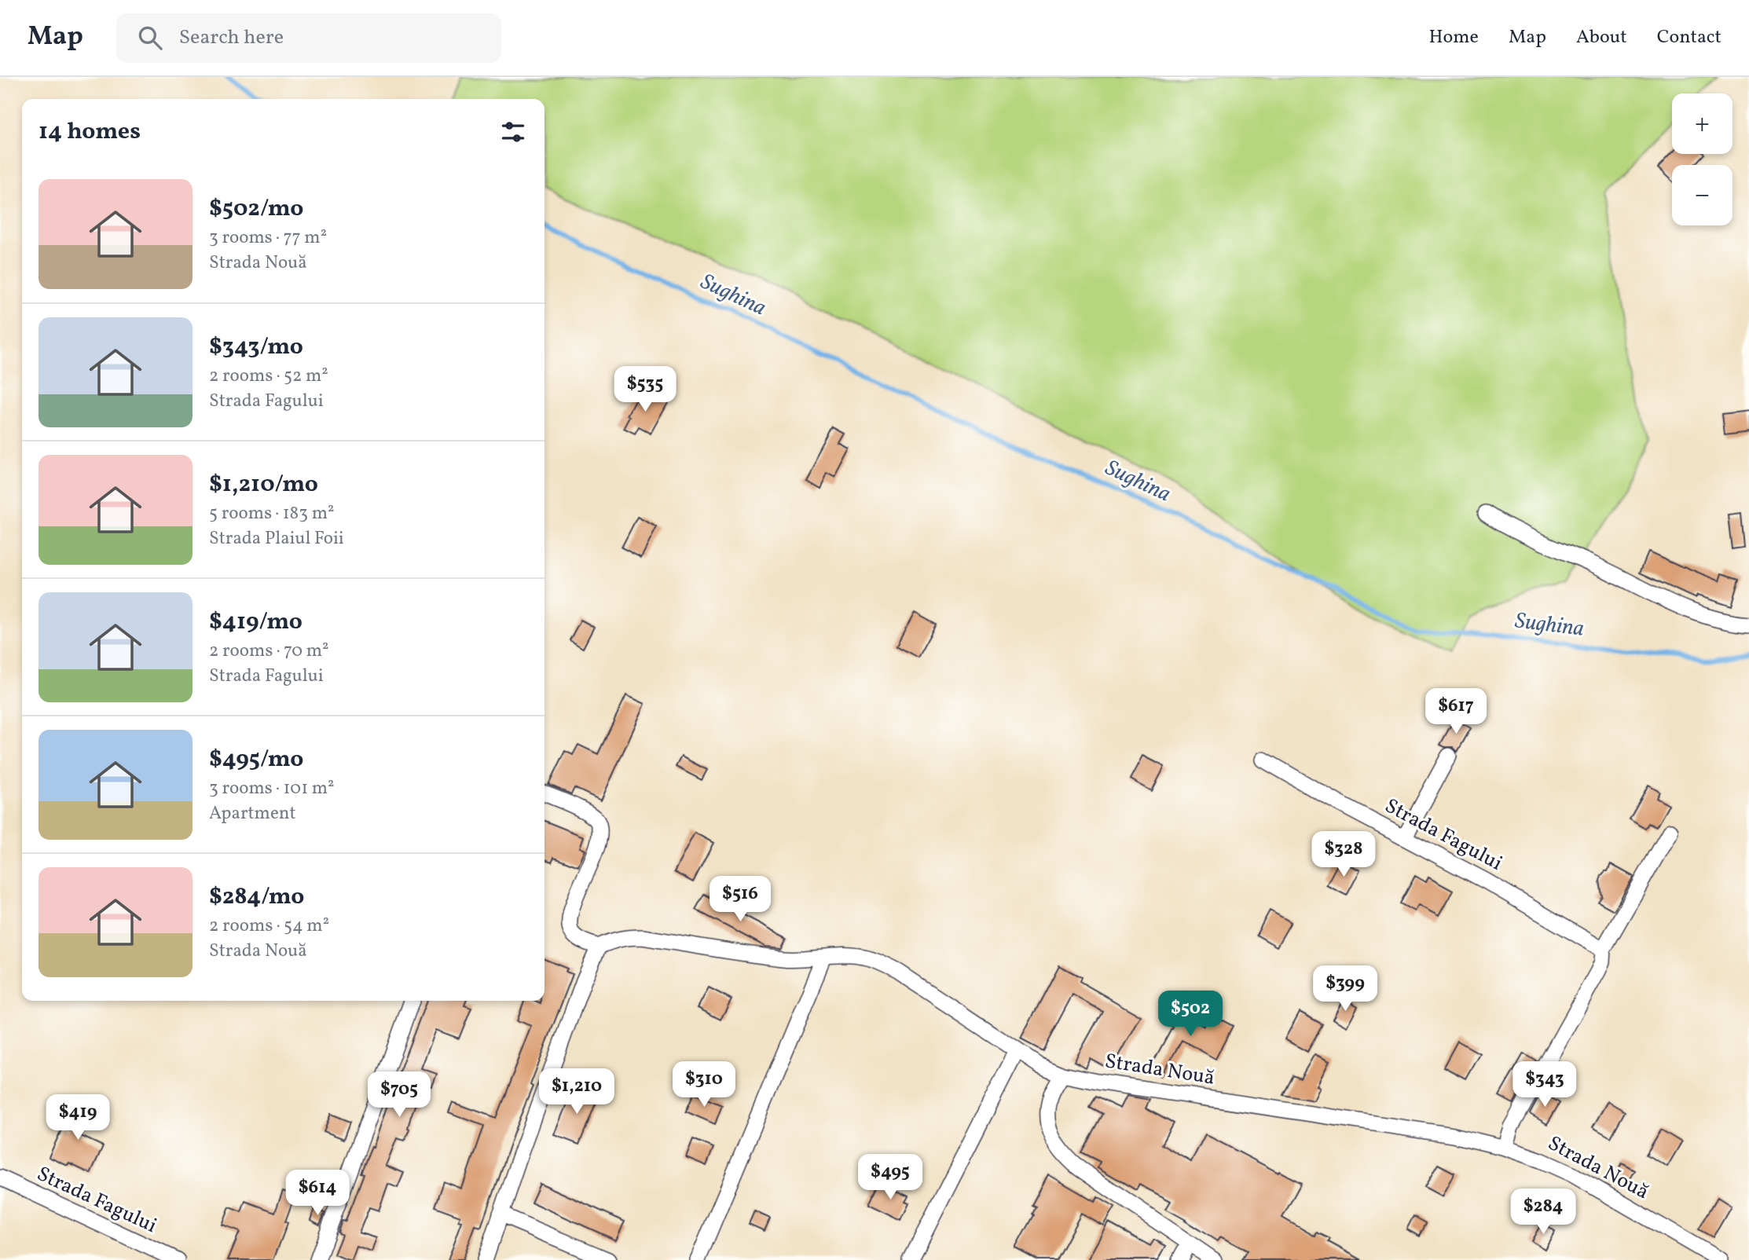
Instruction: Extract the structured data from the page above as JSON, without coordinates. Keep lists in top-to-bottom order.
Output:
{
  "streets": {
    "street": ["Strada Fagului", "Strada Nouă"]
  },
  "water": ["Sughina"],
  "page": {
    "header": "Map",
    "search": "Search here",
    "nav": [
      "Home",
      "Map",
      "About",
      "Contact"
    ],
    "map_buttons": ["+", "−"],
    "heading": "14 homes",
    "list": [
      {
        "name": "$502/mo",
        "note": "3 rooms · 77 m² · Strada Nouă"
      },
      {
        "name": "$343/mo",
        "note": "2 rooms · 52 m² · Strada Fagului"
      },
      {
        "name": "$1,210/mo",
        "note": "5 rooms · 183 m² · Strada Plaiul Foii"
      },
      {
        "name": "$419/mo",
        "note": "2 rooms · 70 m² · Strada Fagului"
      },
      {
        "name": "$495/mo",
        "note": "3 rooms · 101 m² · Apartment"
      },
      {
        "name": "$284/mo",
        "note": "2 rooms · 54 m² · Strada Nouă"
      }
    ],
    "price": [
      "$535",
      "$617",
      "$328",
      "$516",
      "$399",
      "$502",
      "$310",
      "$343",
      "$1,210",
      "$705",
      "$419",
      "$495",
      "$614",
      "$284"
    ]
  }
}
